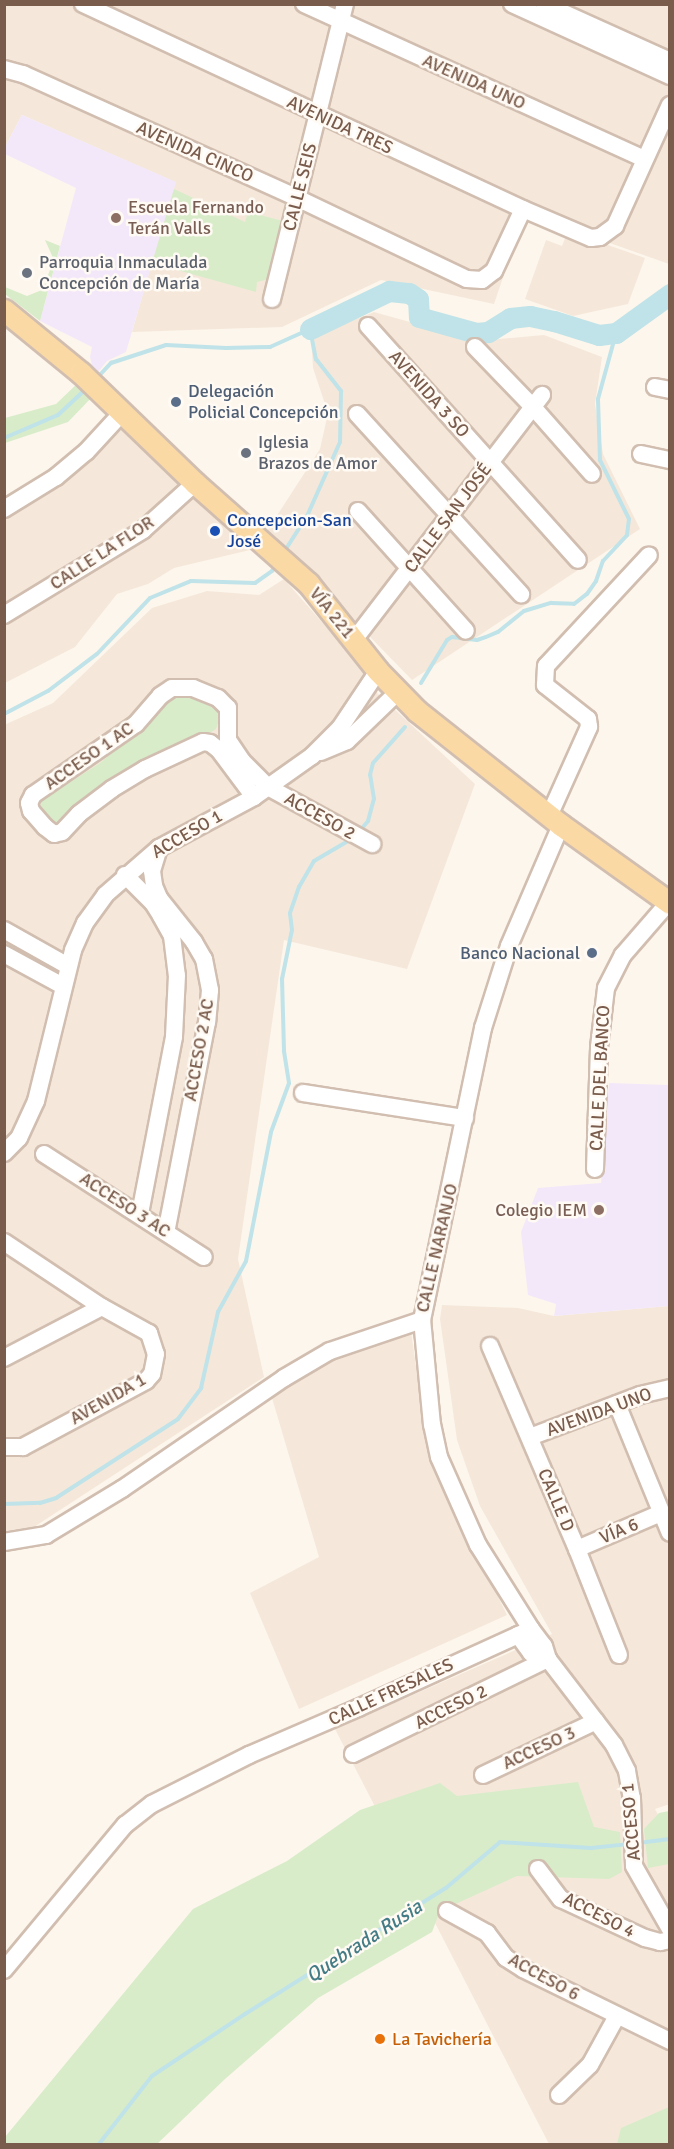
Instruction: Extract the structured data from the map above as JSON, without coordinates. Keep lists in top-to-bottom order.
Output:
{
  "streets": {
    "main road": ["VÍA 221"],
    "street": [
      "AVENIDA UNO",
      "AVENIDA TRES",
      "AVENIDA CINCO",
      "CALLE SEIS",
      "AVENIDA 3 SO",
      "CALLE SAN JOSÉ",
      "CALLE LA FLOR",
      "ACCESO 1 AC",
      "ACCESO 2",
      "ACCESO 1",
      "ACCESO 2 AC",
      "CALLE DEL BANCO",
      "ACCESO 3 AC",
      "CALLE NARANJO",
      "AVENIDA 1",
      "CALLE D",
      "VÍA 6",
      "CALLE FRESALES",
      "ACCESO 3",
      "ACCESO 4",
      "ACCESO 6"
    ]
  },
  "crossings": [
    ["AVENIDA UNO", "AVENIDA TRES"],
    ["AVENIDA UNO", "CALLE SEIS"],
    ["AVENIDA UNO", "CALLE D"],
    ["AVENIDA TRES", "AVENIDA CINCO"],
    ["AVENIDA TRES", "CALLE SEIS"],
    ["AVENIDA CINCO", "CALLE SEIS"],
    ["AVENIDA 3 SO", "CALLE SAN JOSÉ"],
    ["CALLE SAN JOSÉ", "VÍA 221"],
    ["CALLE LA FLOR", "VÍA 221"],
    ["VÍA 221", "ACCESO 1"],
    ["VÍA 221", "CALLE DEL BANCO"],
    ["VÍA 221", "CALLE NARANJO"],
    ["ACCESO 1 AC", "ACCESO 2"],
    ["ACCESO 1 AC", "ACCESO 1"],
    ["ACCESO 2", "ACCESO 1"],
    ["ACCESO 1", "ACCESO 2 AC"],
    ["ACCESO 1", "CALLE FRESALES"],
    ["ACCESO 1", "ACCESO 3"],
    ["ACCESO 2 AC", "ACCESO 3 AC"],
    ["CALLE D", "VÍA 6"]
  ],
  "water": ["Quebrada Rusia"],
  "places": [
    "Escuela Fernando Terán Valls",
    "Parroquia Inmaculada Concepción de María",
    "Delegación Policial Concepción",
    "Iglesia Brazos de Amor",
    "Concepcion-San José",
    "Banco Nacional",
    "Colegio IEM",
    "La Tavichería"
  ]
}
